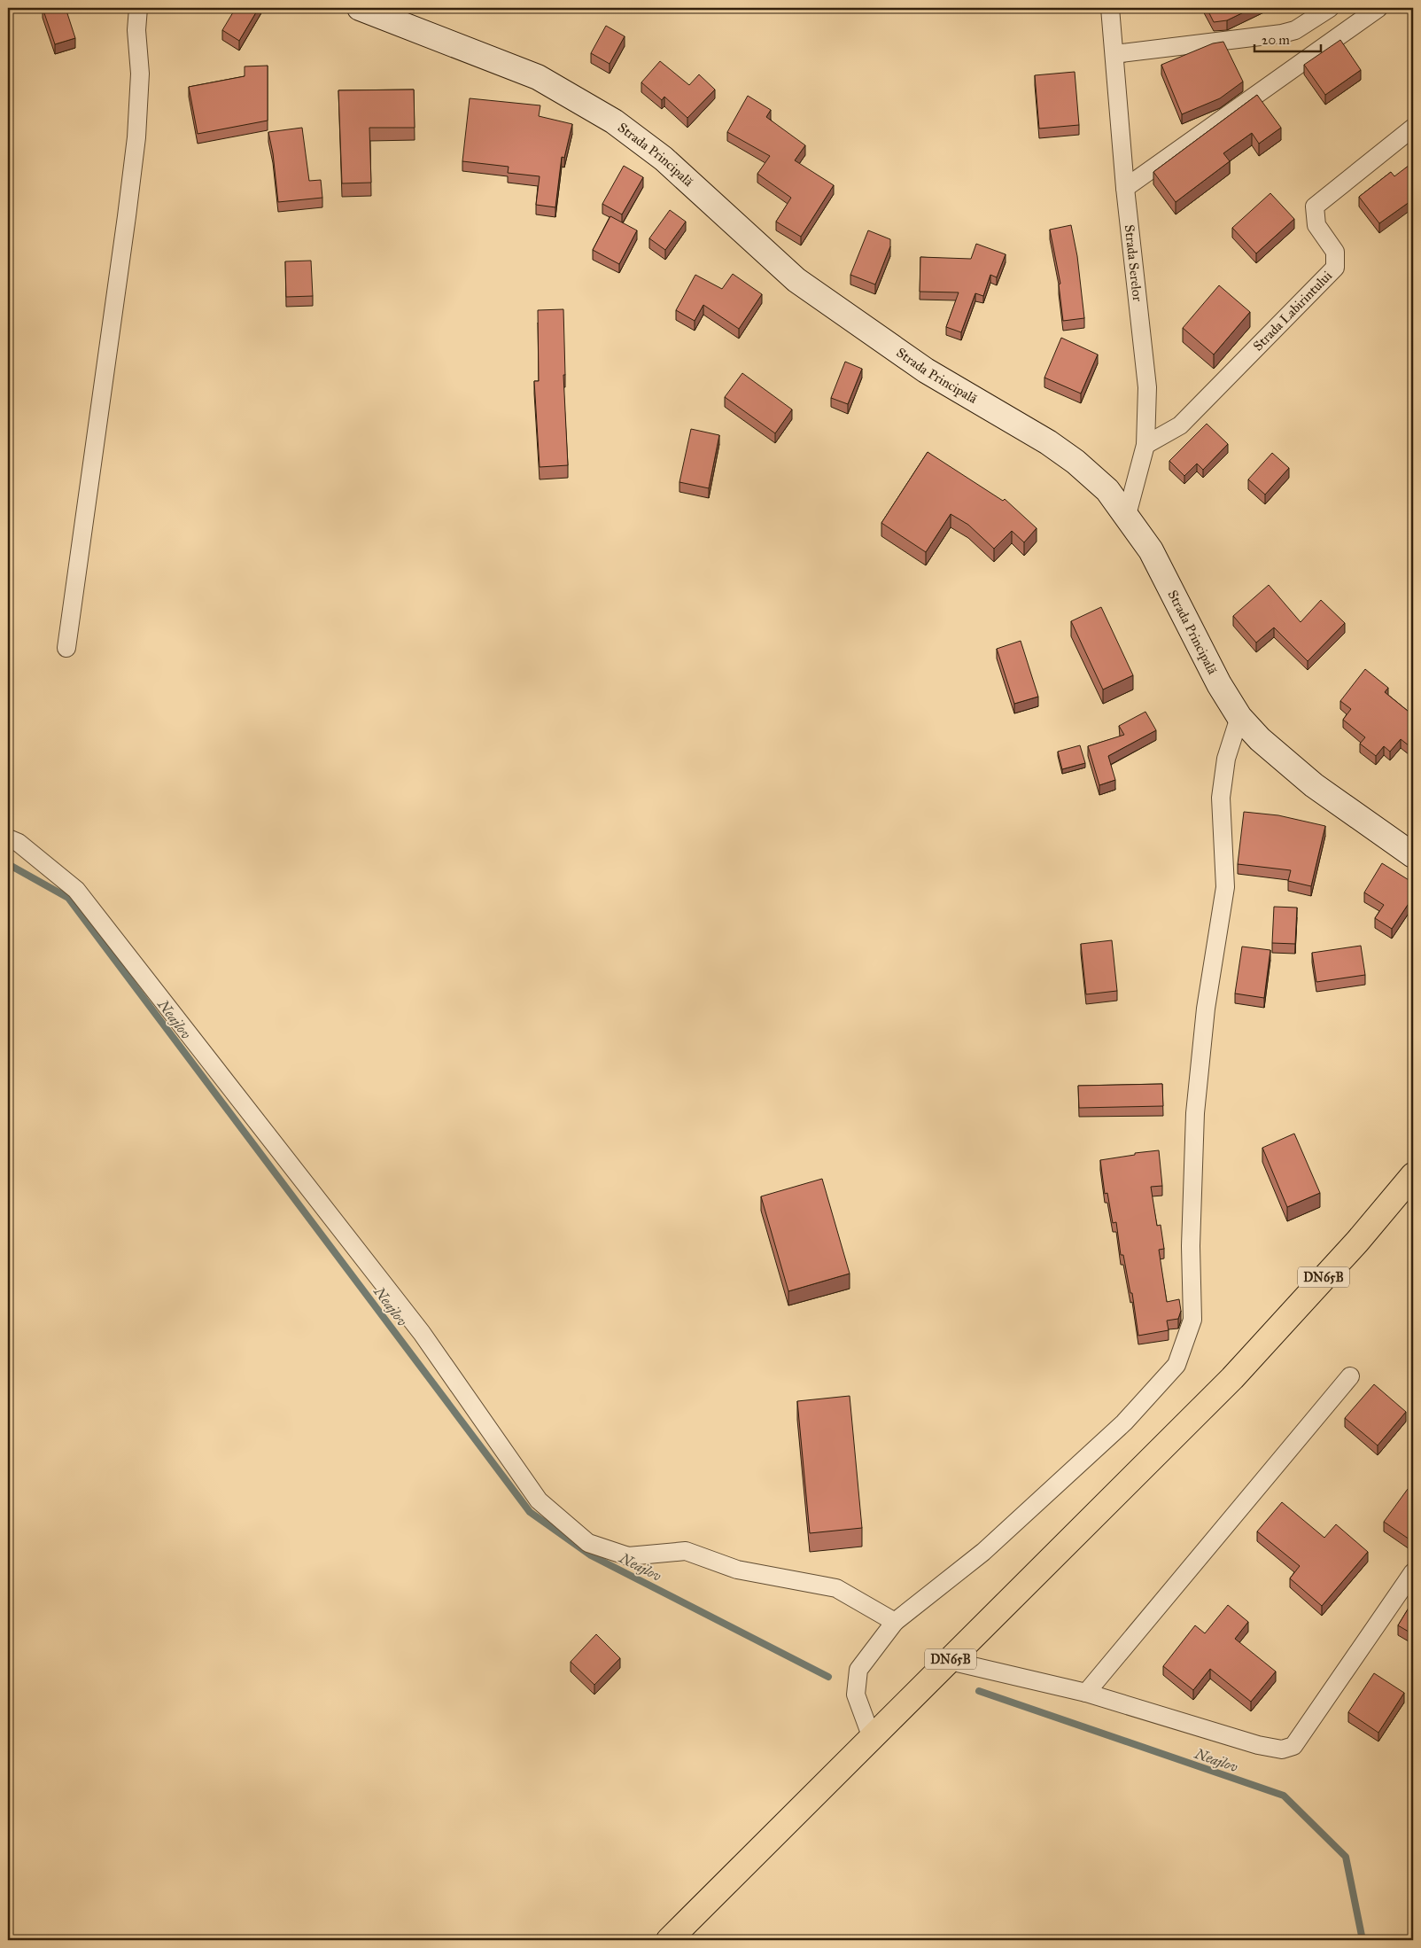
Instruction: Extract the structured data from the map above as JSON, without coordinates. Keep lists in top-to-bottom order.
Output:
{
  "streets": {
    "main road": ["Strada Principală", "DN65B"],
    "street": ["Strada Serelor", "Strada Labirintului"]
  },
  "crossings": [
    ["Strada Principală", "Strada Serelor"],
    ["Strada Serelor", "Strada Labirintului"]
  ],
  "water": ["Neajlov"],
  "scale_bar": "20 m"
}
